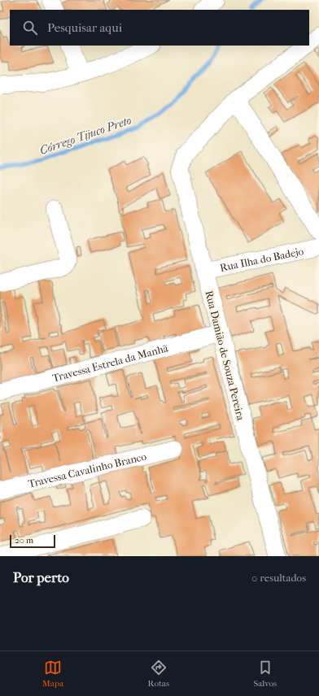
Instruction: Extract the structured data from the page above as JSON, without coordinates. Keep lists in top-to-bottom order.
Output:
{
  "streets": {
    "street": [
      "Rua Ilha do Badejo",
      "Rua Damião de Souza Pereira",
      "Travessa Estrela da Manhã",
      "Travessa Cavalinho Branco"
    ]
  },
  "crossings": [
    ["Rua Ilha do Badejo", "Rua Damião de Souza Pereira"],
    ["Rua Damião de Souza Pereira", "Travessa Estrela da Manhã"]
  ],
  "water": ["Córrego Tijuco Preto"],
  "scale_bar": "20 m",
  "page": {
    "search": "Pesquisar aqui",
    "scale": "20 m",
    "heading": ["Por perto", "0 resultados"],
    "nav": ["Mapa", "Rotas", "Salvos"]
  }
}
